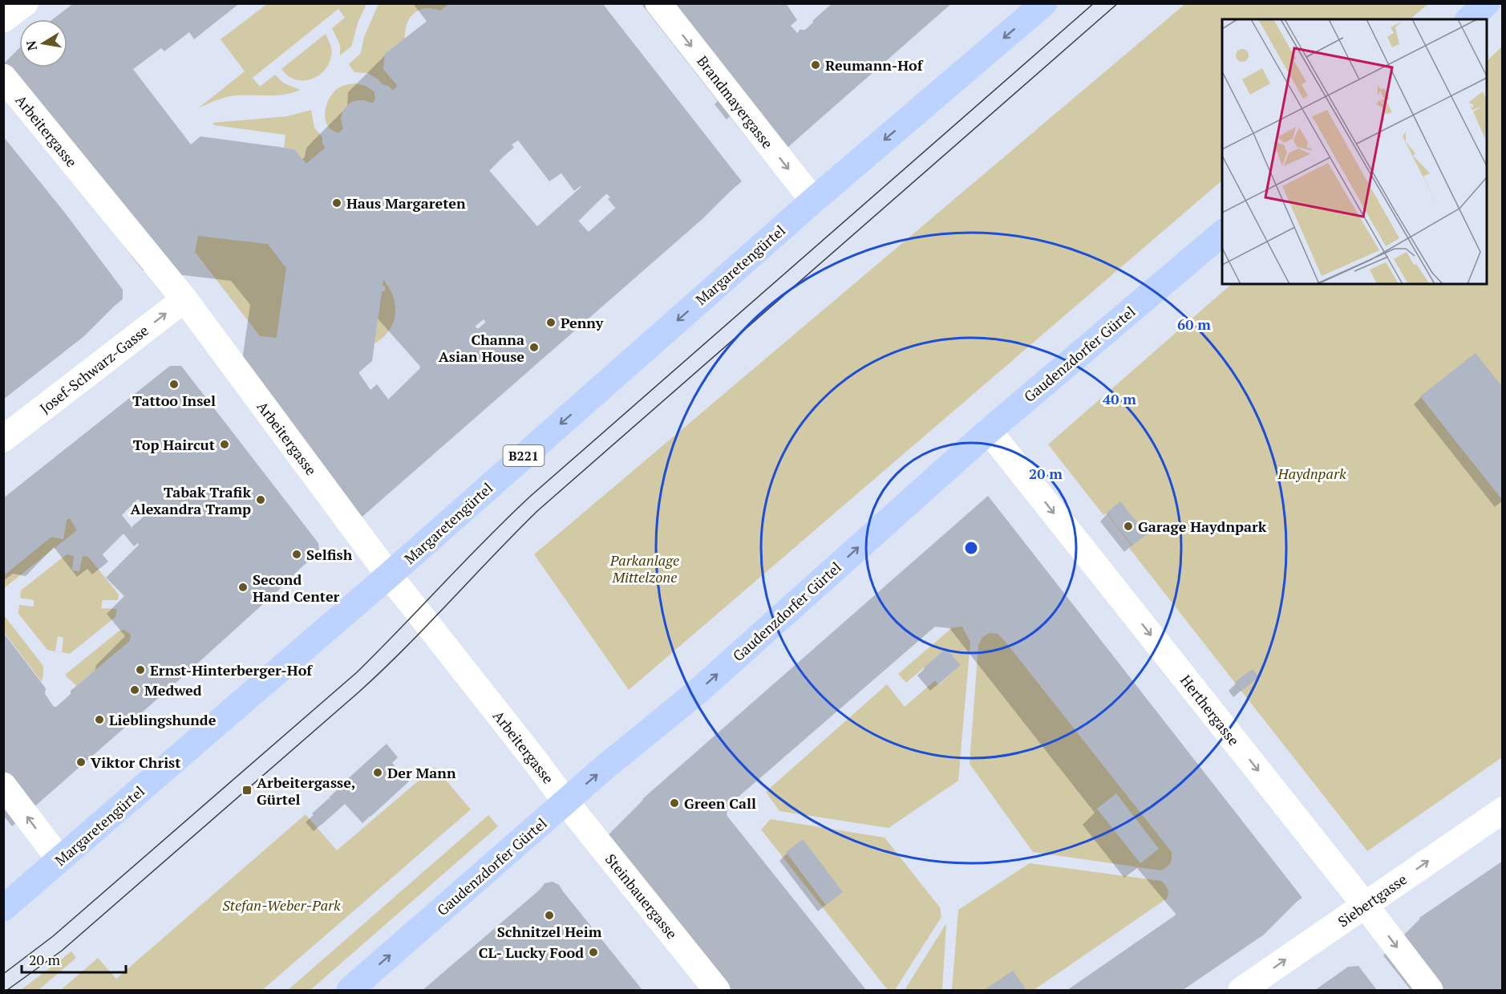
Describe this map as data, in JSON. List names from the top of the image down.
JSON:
{
  "streets": {
    "main road": ["Margaretengürtel", "Gaudenzdorfer Gürtel", "B221"],
    "street": [
      "Brandmayergasse",
      "Arbeitergasse",
      "Josef-Schwarz-Gasse",
      "Herthergasse",
      "Steinbauergasse",
      "Siebertgasse"
    ]
  },
  "crossings": [
    ["Brandmayergasse", "Margaretengürtel"],
    ["Arbeitergasse", "Margaretengürtel"],
    ["Arbeitergasse", "Gaudenzdorfer Gürtel"],
    ["Arbeitergasse", "Josef-Schwarz-Gasse"],
    ["Arbeitergasse", "Steinbauergasse"],
    ["Gaudenzdorfer Gürtel", "Herthergasse"],
    ["Gaudenzdorfer Gürtel", "Steinbauergasse"],
    ["Herthergasse", "Siebertgasse"]
  ],
  "one_way": [
    "Brandmayergasse",
    "Margaretengürtel",
    "Gaudenzdorfer Gürtel",
    "Josef-Schwarz-Gasse",
    "Herthergasse",
    "Siebertgasse"
  ],
  "parks": ["Haydnpark", "Parkanlage Mittelzone", "Stefan-Weber-Park"],
  "places": {
    "other": [
      "Reumann-Hof",
      "Haus Margareten",
      "Penny",
      "Channa Asian House",
      "Tattoo Insel",
      "Top Haircut",
      "Tabak Trafik Alexandra Tramp",
      "Garage Haydnpark",
      "Selfish",
      "Second Hand Center",
      "Ernst-Hinterberger-Hof",
      "Medwed",
      "Lieblingshunde",
      "Viktor Christ",
      "Der Mann",
      "Green Call",
      "Schnitzel Heim",
      "CL- Lucky Food"
    ],
    "transit": ["Arbeitergasse, Gürtel"]
  },
  "scale_bar": "20 m",
  "north": "left",
  "rings": ["60 m", "40 m", "20 m"]
}
